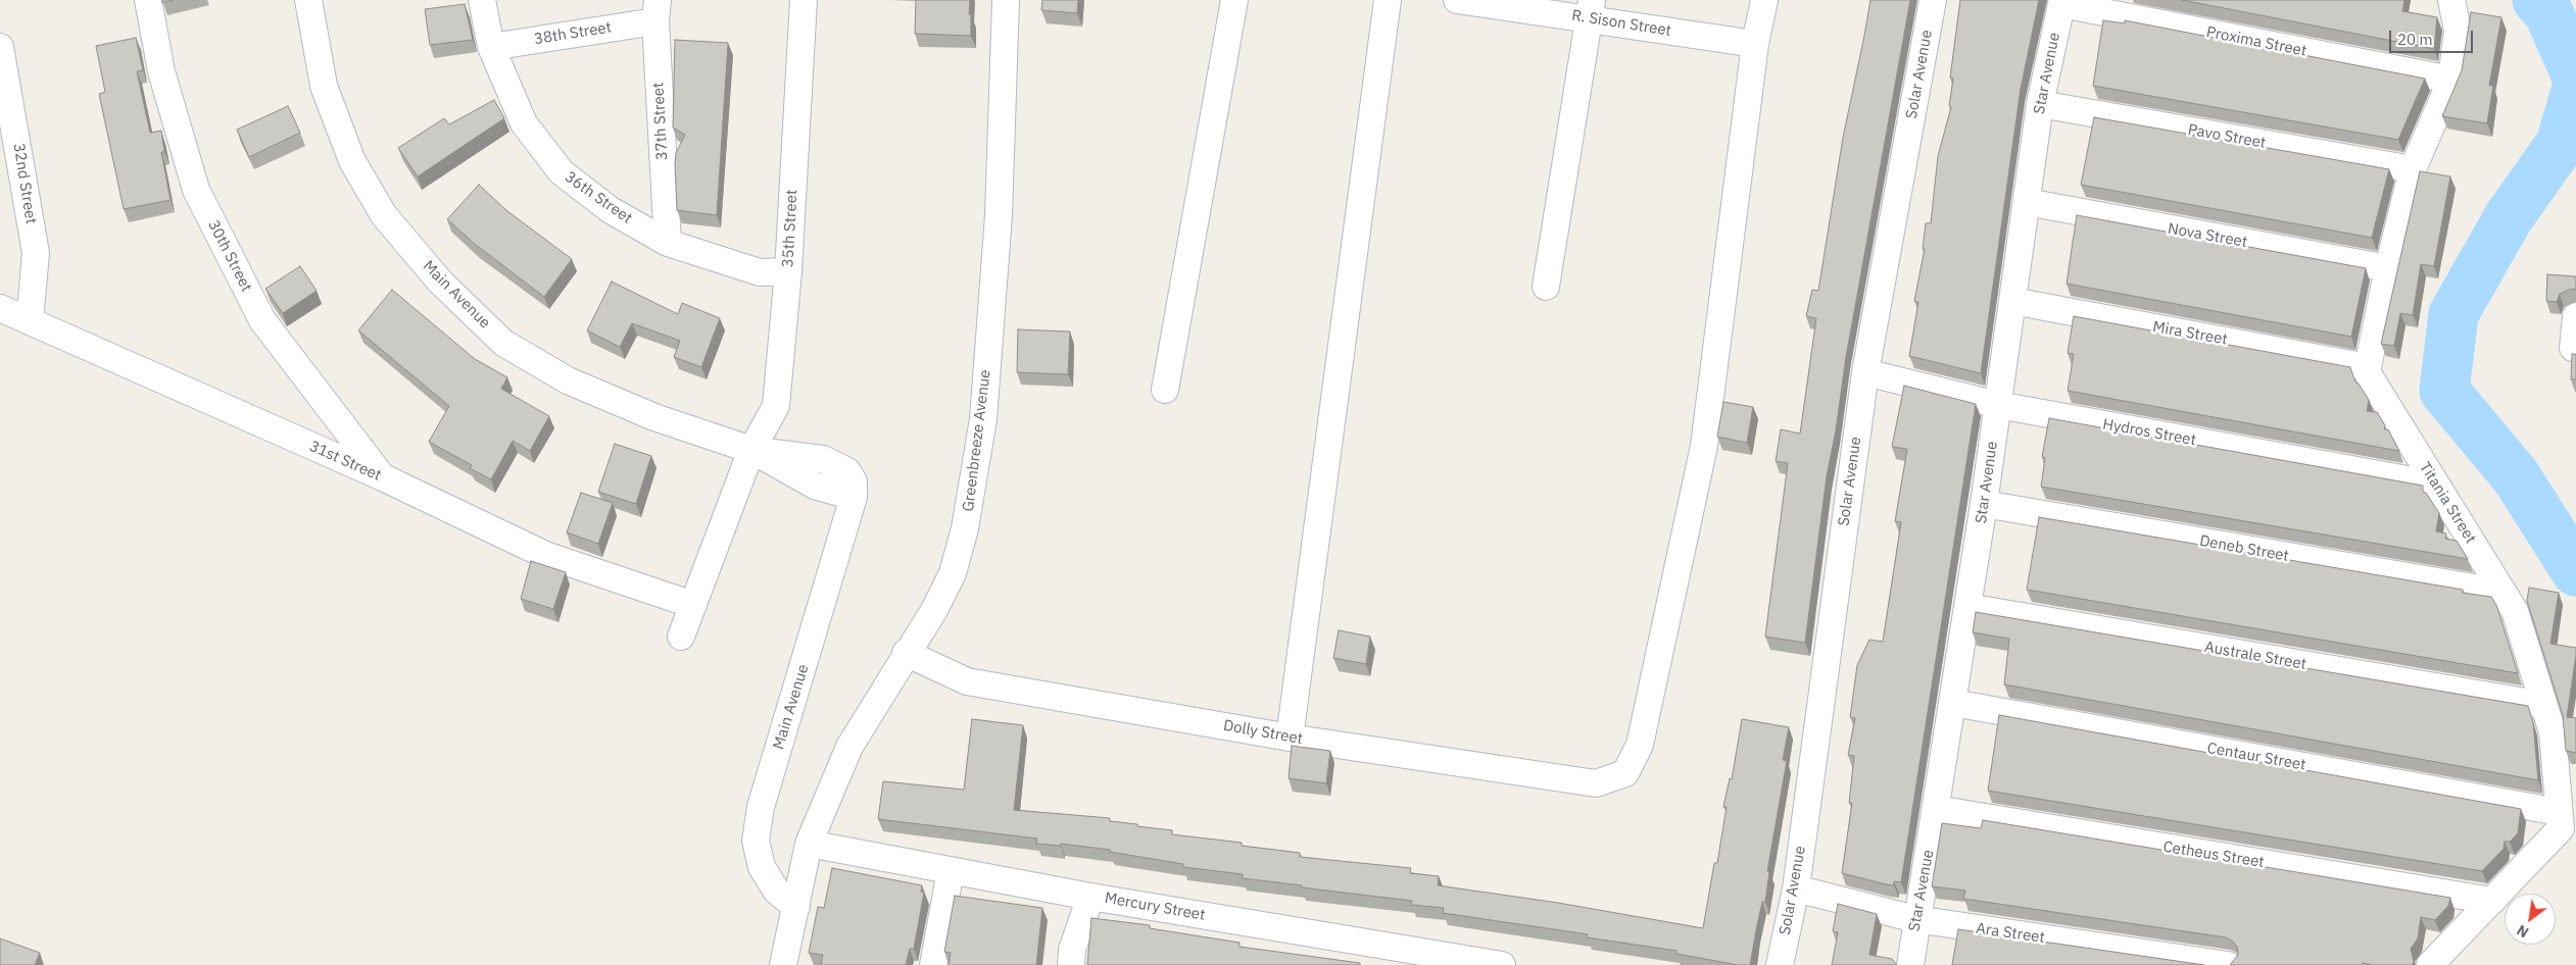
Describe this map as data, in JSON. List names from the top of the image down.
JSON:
{
  "streets": {
    "street": [
      "R. Sison Street",
      "38th Street",
      "Proxima Street",
      "Star Avenue",
      "Solar Avenue",
      "37th Street",
      "Pavo Street",
      "32nd Street",
      "36th Street",
      "35th Street",
      "Nova Street",
      "30th Street",
      "Main Avenue",
      "Mira Street",
      "Hydros Street",
      "Greenbreeze Avenue",
      "31st Street",
      "Titania Street",
      "Deneb Street",
      "Australe Street",
      "Dolly Street",
      "Centaur Street",
      "Cetheus Street",
      "Mercury Street",
      "Ara Street"
    ]
  },
  "crossings": [
    ["R. Sison Street", "Dolly Street"],
    ["38th Street", "37th Street"],
    ["38th Street", "36th Street"],
    ["Proxima Street", "Star Avenue"],
    ["Star Avenue", "Pavo Street"],
    ["Star Avenue", "Nova Street"],
    ["Star Avenue", "Mira Street"],
    ["Star Avenue", "Hydros Street"],
    ["Star Avenue", "Deneb Street"],
    ["Star Avenue", "Australe Street"],
    ["Star Avenue", "Centaur Street"],
    ["Star Avenue", "Cetheus Street"],
    ["Star Avenue", "Ara Street"],
    ["Solar Avenue", "Hydros Street"],
    ["Solar Avenue", "Ara Street"],
    ["37th Street", "36th Street"],
    ["32nd Street", "31st Street"],
    ["36th Street", "35th Street"],
    ["35th Street", "Main Avenue"],
    ["30th Street", "31st Street"],
    ["Main Avenue", "Greenbreeze Avenue"],
    ["Mira Street", "Titania Street"],
    ["Hydros Street", "Titania Street"],
    ["Greenbreeze Avenue", "Dolly Street"],
    ["Greenbreeze Avenue", "Mercury Street"],
    ["Titania Street", "Deneb Street"],
    ["Titania Street", "Australe Street"],
    ["Titania Street", "Centaur Street"],
    ["Titania Street", "Cetheus Street"]
  ],
  "scale_bar": "20 m",
  "north": "bottom left"
}
